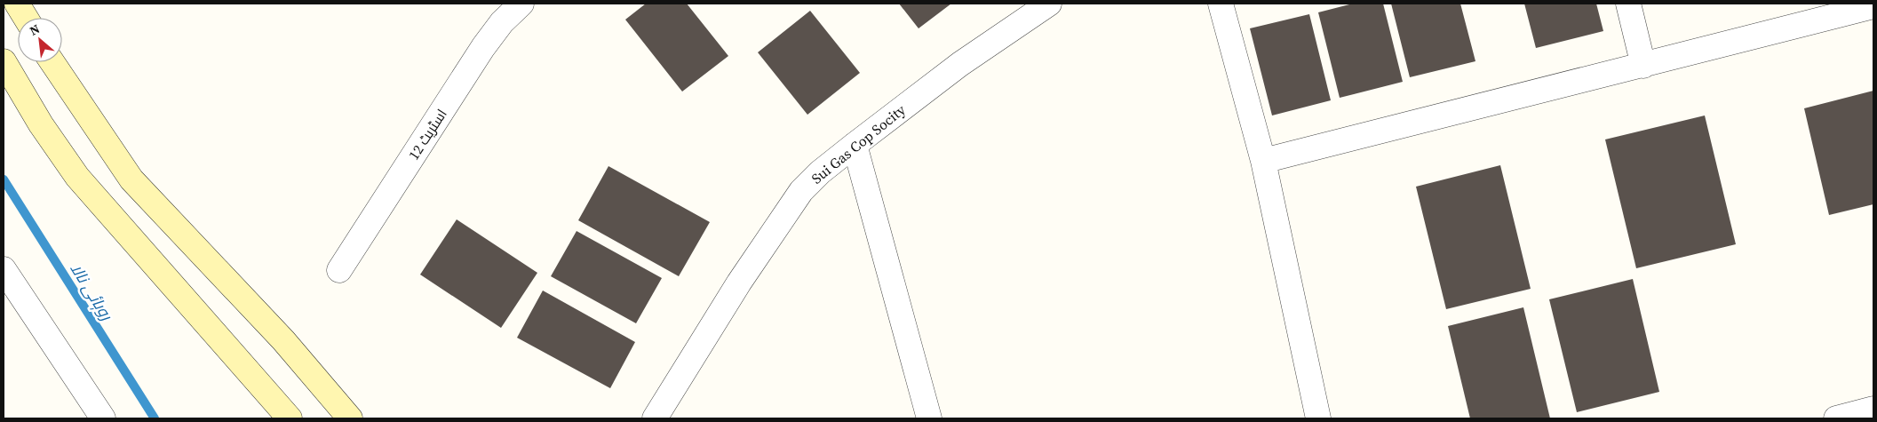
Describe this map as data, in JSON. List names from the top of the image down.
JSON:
{
  "streets": {
    "street": ["اسٹریٹ 12", "Sui Gas Cop Socity"]
  },
  "water": ["روہائی نالا"],
  "north": "top left"
}
